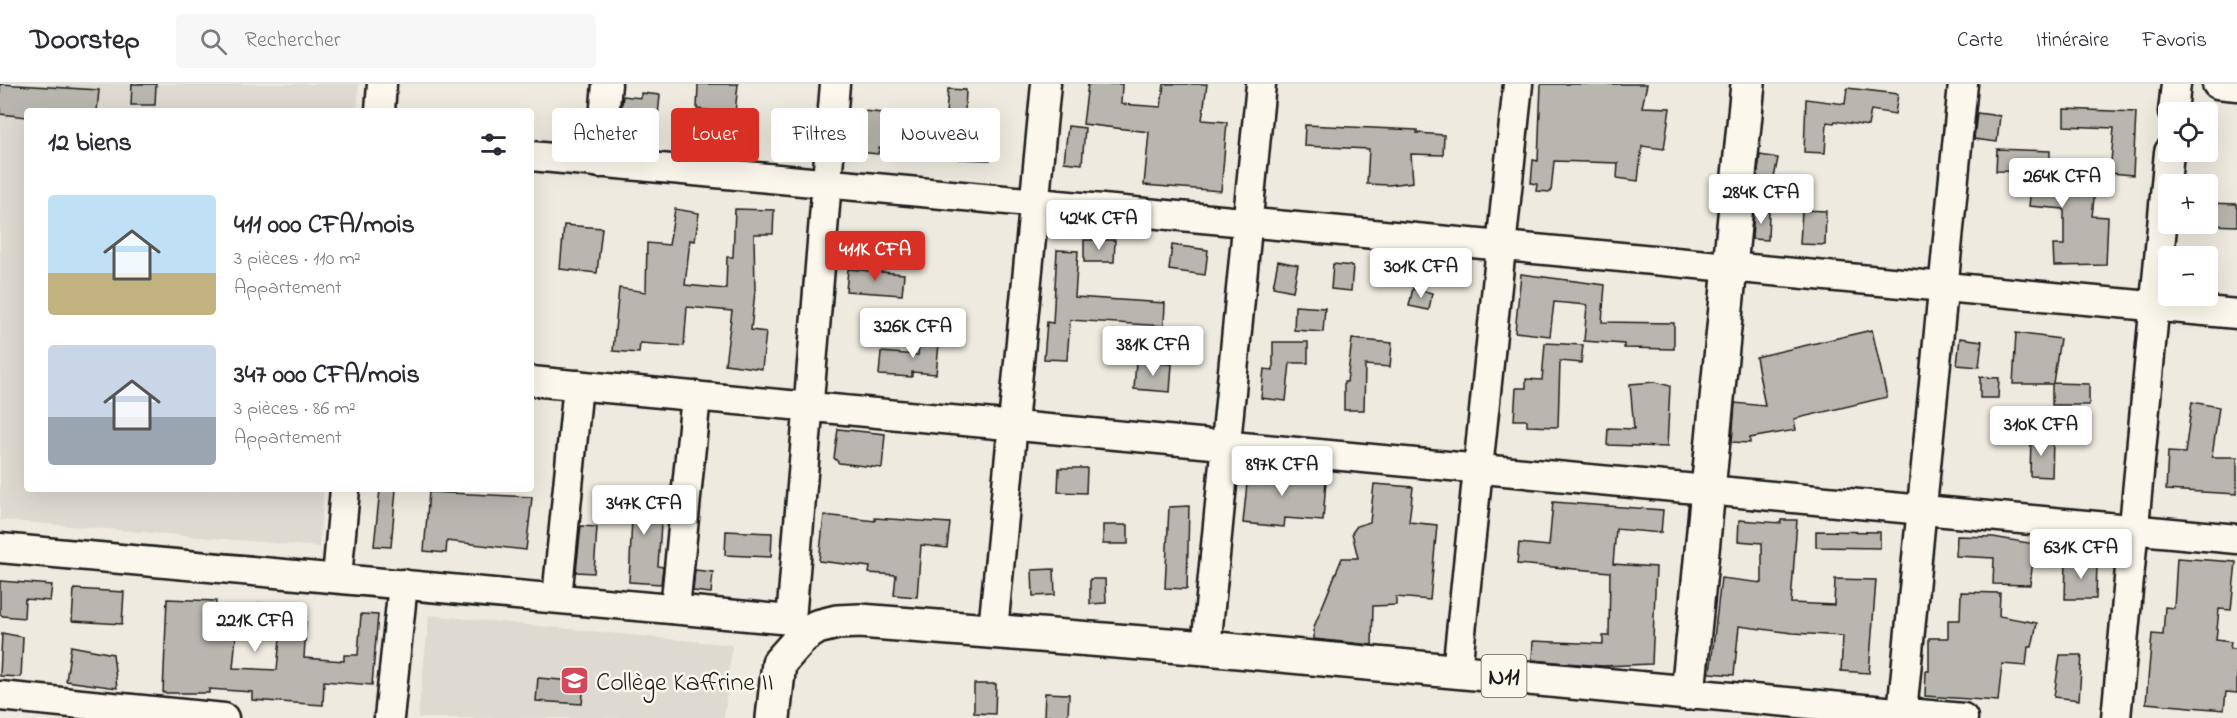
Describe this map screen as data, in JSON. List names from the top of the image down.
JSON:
{
  "streets": {
    "main road": ["N11"]
  },
  "places": {
    "school or university": ["Collège Kaffrine II"]
  },
  "page": {
    "header": "Doorstep",
    "search": "Rechercher",
    "nav": ["Carte", "Itinéraire", "Favoris"],
    "map_buttons": ["+", "−"],
    "chip": [
      "Acheter",
      "Louer",
      "Filtres",
      "Nouveau"
    ],
    "heading": "12 biens",
    "price": [
      "264K CFA",
      "284K CFA",
      "424K CFA",
      "411K CFA",
      "301K CFA",
      "326K CFA",
      "381K CFA",
      "310K CFA",
      "897K CFA",
      "347K CFA",
      "631K CFA",
      "221K CFA"
    ],
    "list": [
      {
        "name": "411 000 CFA/mois",
        "note": "3 pièces · 110 m² · Appartement"
      },
      {
        "name": "347 000 CFA/mois",
        "note": "3 pièces · 86 m² · Appartement"
      }
    ]
  }
}
